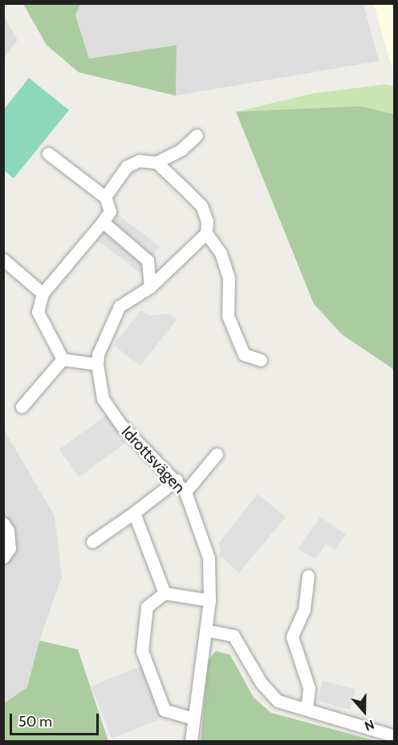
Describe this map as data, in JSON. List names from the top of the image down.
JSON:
{
  "streets": {
    "street": ["Idrottsvägen"]
  },
  "scale_bar": "50 m",
  "north": "bottom"
}
